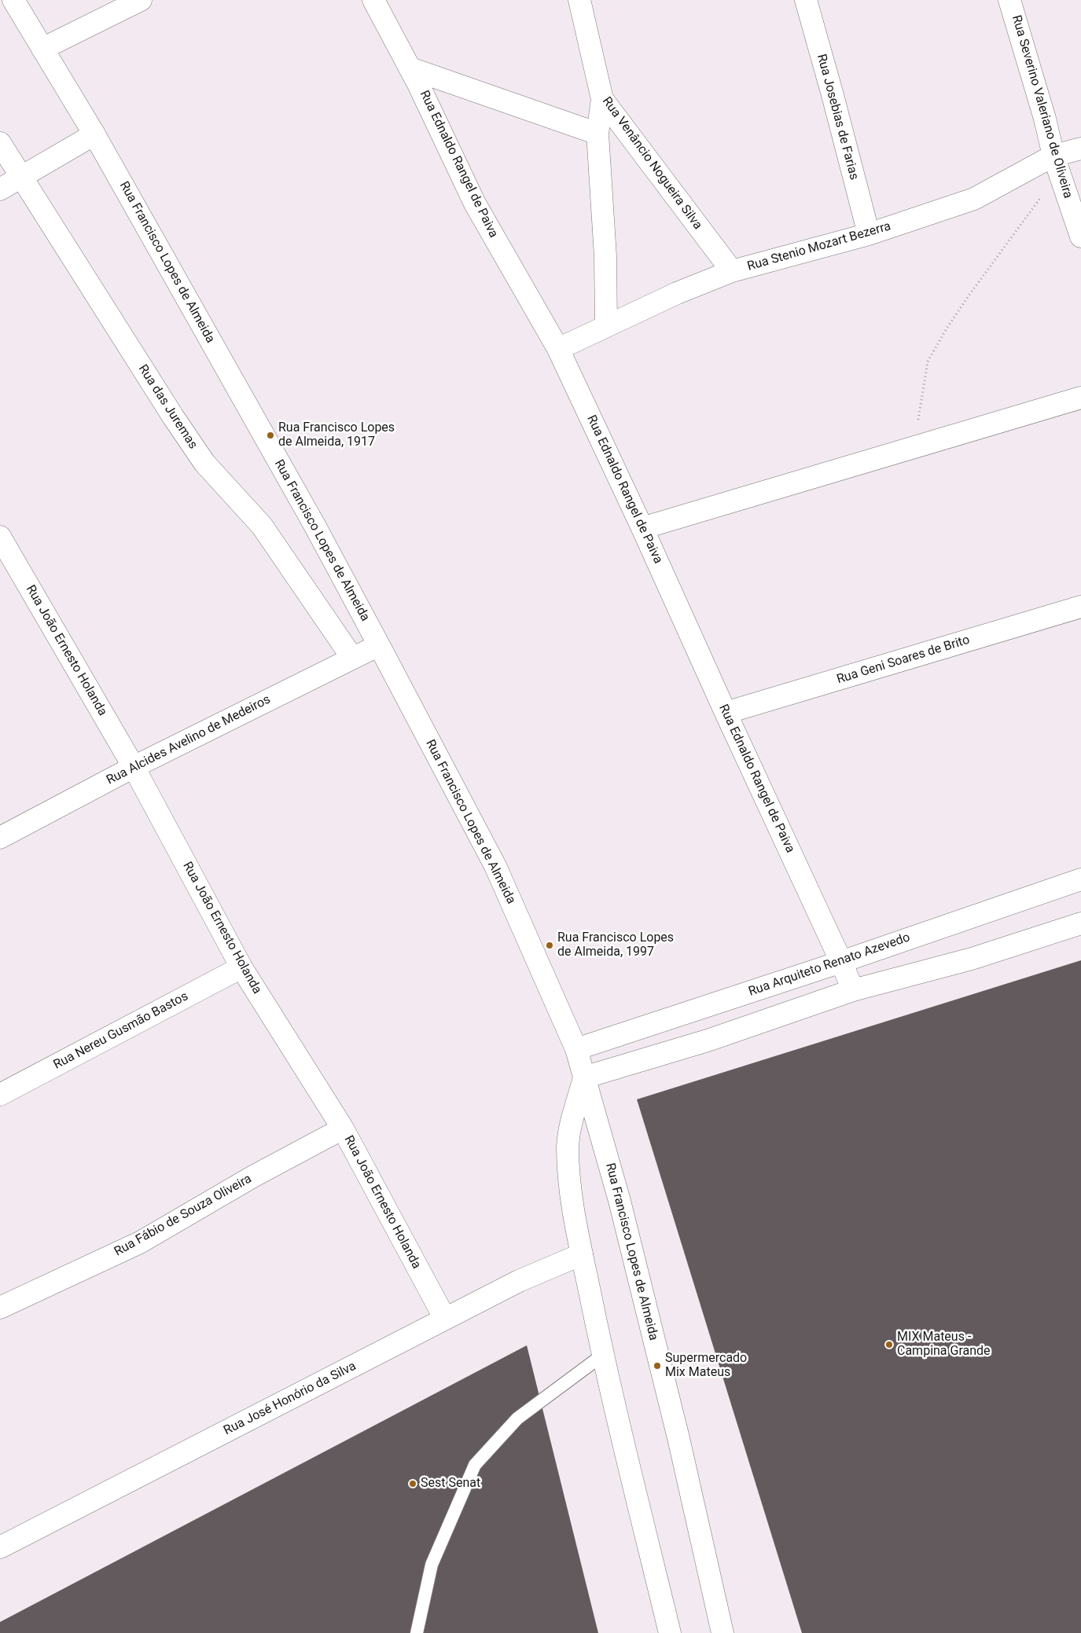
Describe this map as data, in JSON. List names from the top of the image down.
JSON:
{
  "streets": {
    "street": [
      "Rua Severino Valeriano de Oliveira",
      "Rua Josebias de Farias",
      "Rua Venâncio Nogueira Silva",
      "Rua Ednaldo Rangel de Paiva",
      "Rua Stenio Mozart Bezerra",
      "Rua Francisco Lopes de Almeida",
      "Rua das Juremas",
      "Rua João Ernesto Holanda",
      "Rua Geni Soares de Brito",
      "Rua Alcides Avelino de Medeiros",
      "Rua Arquiteto Renato Azevedo",
      "Rua Nereu Gusmão Bastos",
      "Rua Fábio de Souza Oliveira",
      "Rua José Honório da Silva"
    ]
  },
  "crossings": [
    ["Rua Severino Valeriano de Oliveira", "Rua Stenio Mozart Bezerra"],
    ["Rua Josebias de Farias", "Rua Stenio Mozart Bezerra"],
    ["Rua Venâncio Nogueira Silva", "Rua Stenio Mozart Bezerra"],
    ["Rua Ednaldo Rangel de Paiva", "Rua Stenio Mozart Bezerra"],
    ["Rua Ednaldo Rangel de Paiva", "Rua Geni Soares de Brito"],
    ["Rua Ednaldo Rangel de Paiva", "Rua Arquiteto Renato Azevedo"],
    ["Rua Francisco Lopes de Almeida", "Rua Alcides Avelino de Medeiros"],
    ["Rua Francisco Lopes de Almeida", "Rua Arquiteto Renato Azevedo"],
    ["Rua das Juremas", "Rua Alcides Avelino de Medeiros"],
    ["Rua João Ernesto Holanda", "Rua Alcides Avelino de Medeiros"],
    ["Rua João Ernesto Holanda", "Rua Nereu Gusmão Bastos"],
    ["Rua João Ernesto Holanda", "Rua Fábio de Souza Oliveira"],
    ["Rua João Ernesto Holanda", "Rua José Honório da Silva"]
  ],
  "places": [
    "Rua Francisco Lopes de Almeida, 1917",
    "Rua Francisco Lopes de Almeida, 1997",
    "MIX Mateus - Campina Grande",
    "Supermercado Mix Mateus",
    "Sest Senat"
  ]
}
